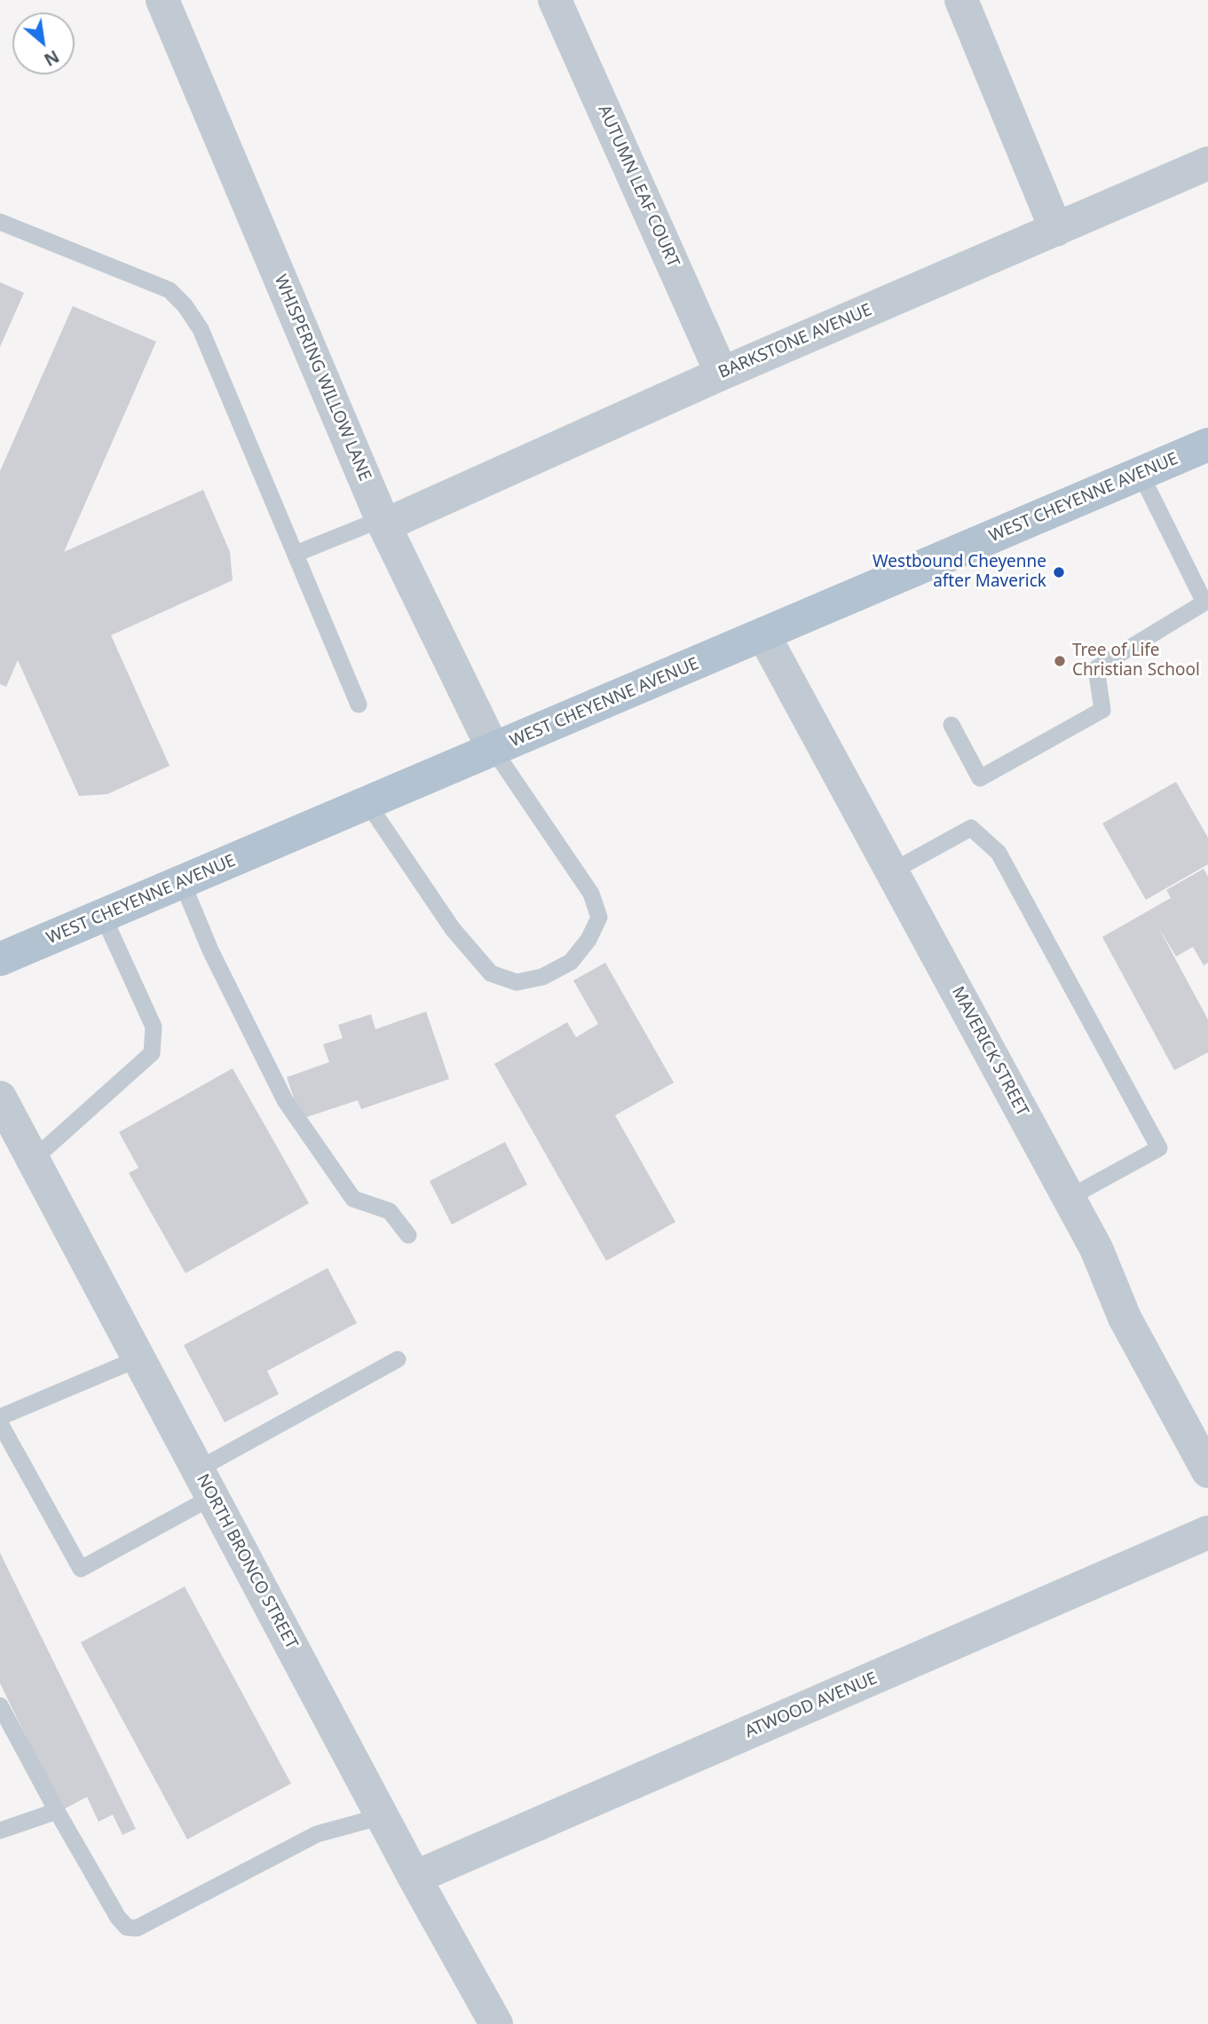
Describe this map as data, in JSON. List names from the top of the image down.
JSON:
{
  "streets": {
    "main road": ["WEST CHEYENNE AVENUE"],
    "street": [
      "AUTUMN LEAF COURT",
      "BARKSTONE AVENUE",
      "WHISPERING WILLOW LANE",
      "MAVERICK STREET",
      "NORTH BRONCO STREET",
      "ATWOOD AVENUE"
    ]
  },
  "crossings": [
    ["AUTUMN LEAF COURT", "BARKSTONE AVENUE"],
    ["BARKSTONE AVENUE", "WHISPERING WILLOW LANE"],
    ["WHISPERING WILLOW LANE", "WEST CHEYENNE AVENUE"],
    ["WEST CHEYENNE AVENUE", "MAVERICK STREET"],
    ["NORTH BRONCO STREET", "ATWOOD AVENUE"]
  ],
  "places": ["Westbound Cheyenne after Maverick", "Tree of Life Christian School"],
  "north": "bottom right"
}
